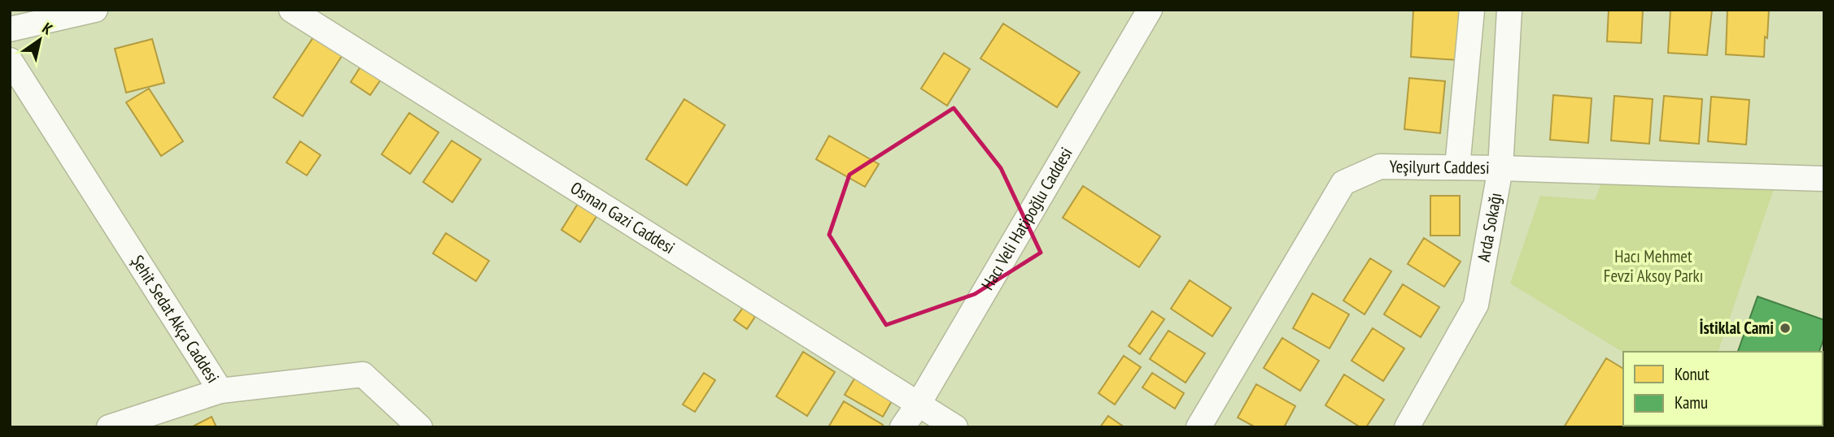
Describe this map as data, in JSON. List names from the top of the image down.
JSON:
{
  "streets": {
    "street": [
      "Yeşilyurt Caddesi",
      "Osman Gazi Caddesi",
      "Hacı Veli Hatipoğlu Caddesi",
      "Arda Sokağı",
      "Şehit Sedat Akça Caddesi"
    ]
  },
  "crossings": [
    ["Yeşilyurt Caddesi", "Arda Sokağı"],
    ["Osman Gazi Caddesi", "Hacı Veli Hatipoğlu Caddesi"]
  ],
  "parks": ["Hacı Mehmet Fevzi Aksoy Parkı"],
  "places": ["İstiklal Cami"],
  "legend": ["Konut", "Kamu"],
  "north": "top right"
}
